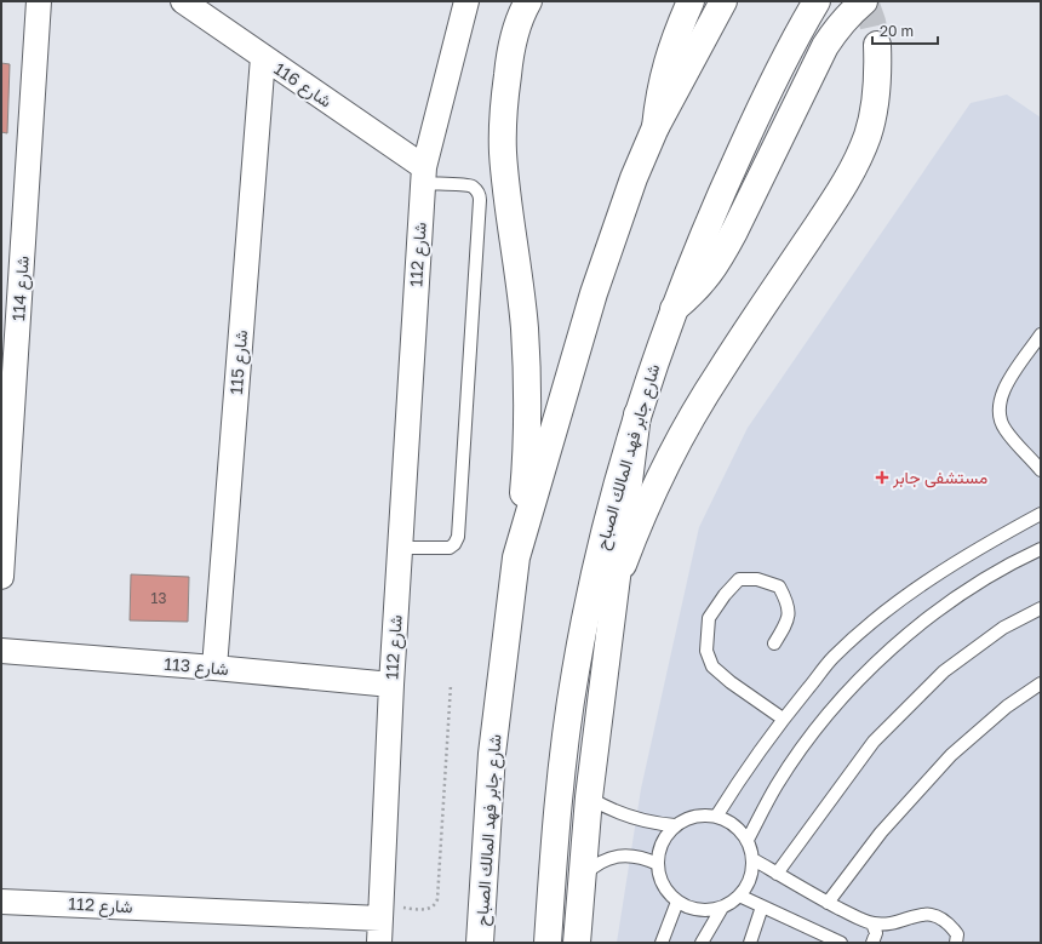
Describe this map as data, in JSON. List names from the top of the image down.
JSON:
{
  "streets": {
    "main road": ["شارع جابر فهد المالك الصباح"],
    "street": [
      "شارع 116",
      "شارع 112",
      "شارع 114",
      "شارع 115",
      "شارع 113"
    ]
  },
  "crossings": [
    ["شارع 116", "شارع 112"],
    ["شارع 116", "شارع 115"],
    ["شارع 112", "شارع 113"],
    ["شارع 115", "شارع 113"]
  ],
  "places": {
    "health": ["مستشفى جابر"]
  },
  "house_numbers": ["13"],
  "scale_bar": "20 m"
}
